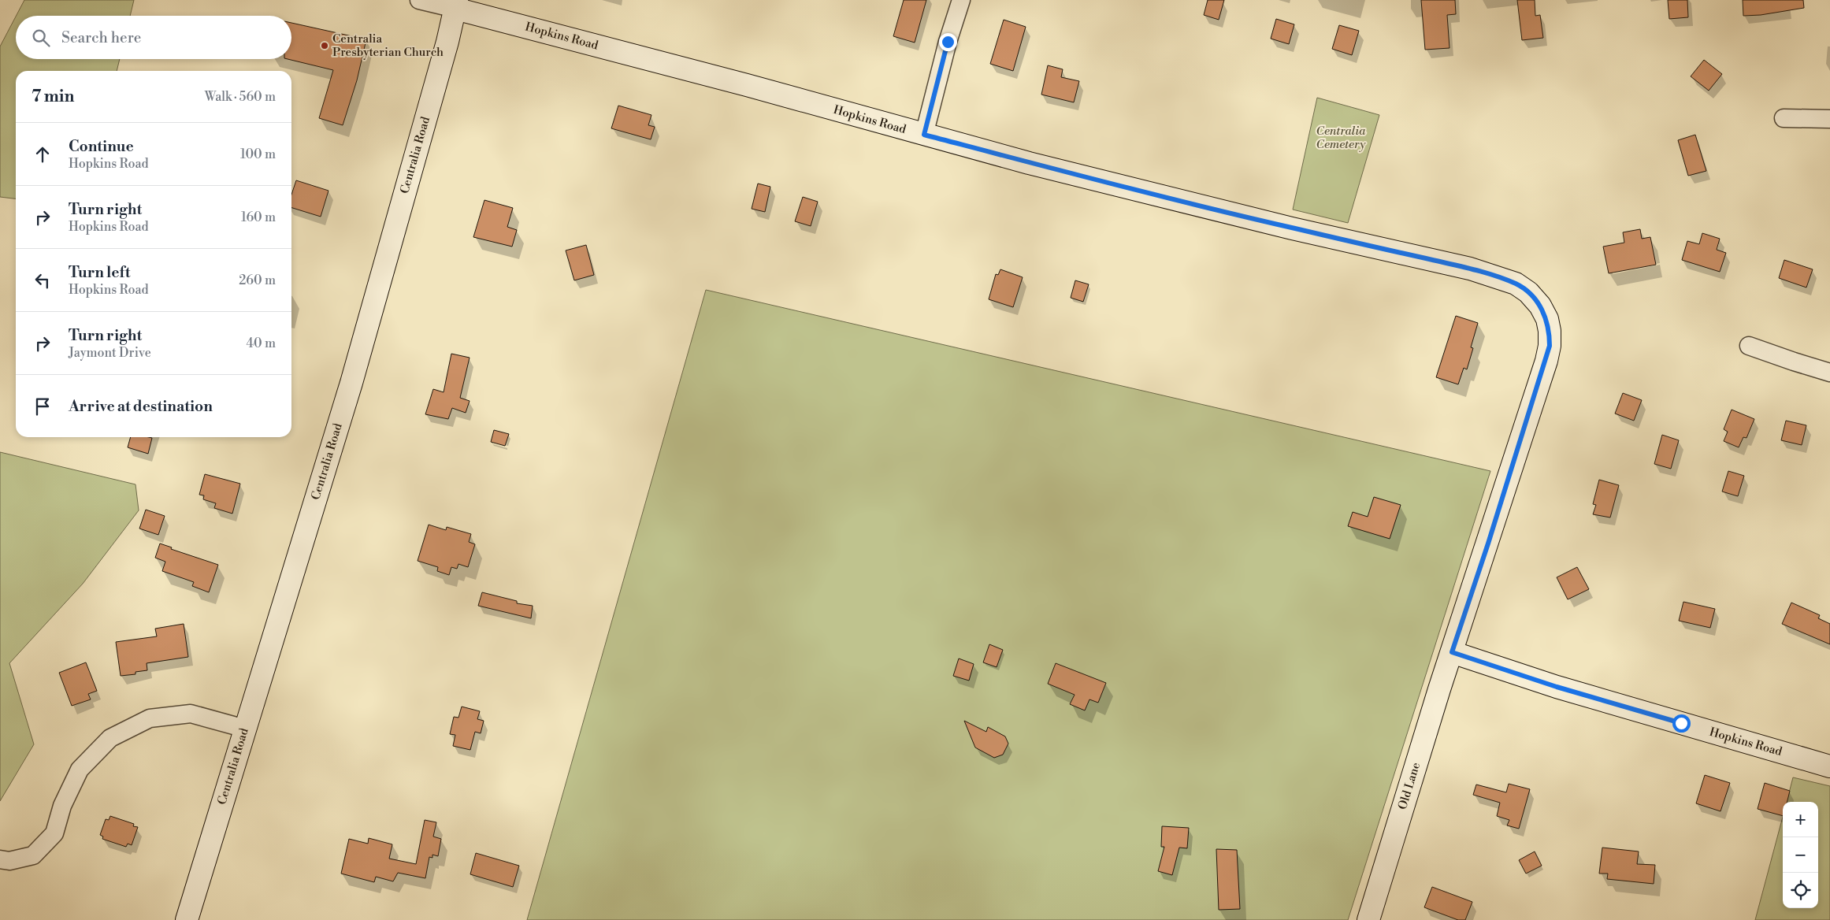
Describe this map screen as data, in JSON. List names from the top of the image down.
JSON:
{
  "streets": {
    "main road": ["Hopkins Road", "Centralia Road", "Old Lane"]
  },
  "crossings": [
    ["Hopkins Road", "Centralia Road"],
    ["Hopkins Road", "Old Lane"]
  ],
  "parks": ["Centralia Cemetery"],
  "places": ["Centralia Presbyterian Church"],
  "page": {
    "search": "Search here",
    "heading": ["7 min", "Walk · 560 m"],
    "list": [
      ["Continue", "Hopkins Road", "100 m"],
      ["Turn right", "Hopkins Road", "160 m"],
      ["Turn left", "Hopkins Road", "260 m"],
      ["Turn right", "Jaymont Drive", "40 m"],
      "Arrive at destination"
    ],
    "map_buttons": ["+", "−"]
  }
}
